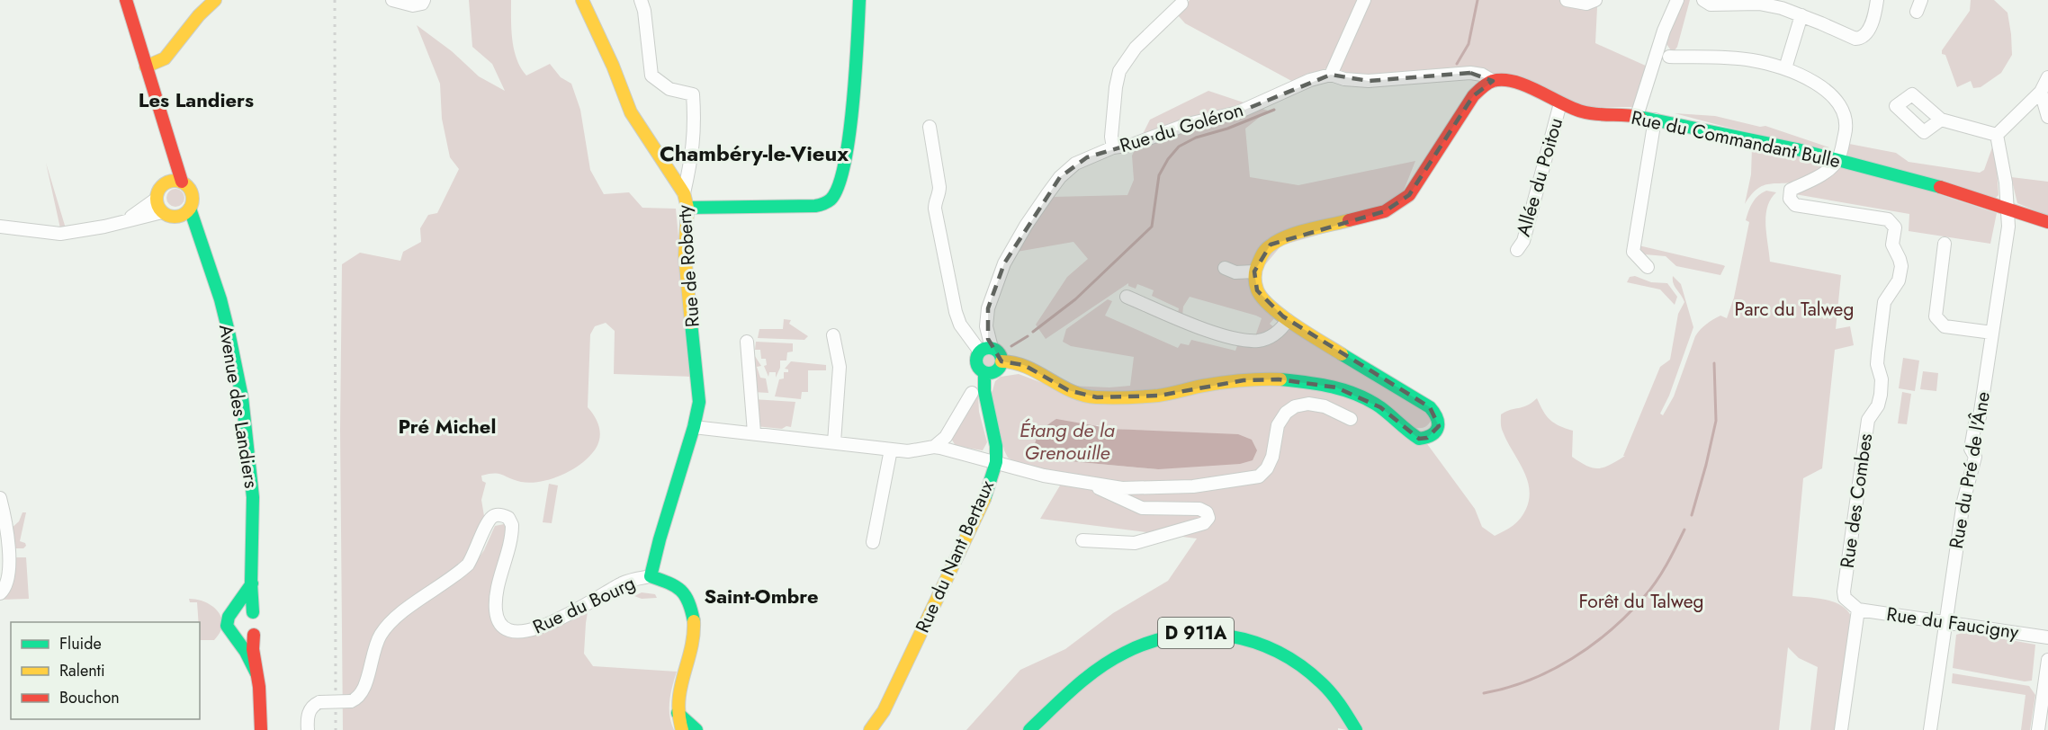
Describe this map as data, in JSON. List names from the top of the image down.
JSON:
{
  "streets": {
    "street": [
      "Rue du Goléron",
      "Rue du Commandant Bulle",
      "Allée du Poitou",
      "Rue de Roberty",
      "Avenue des Landiers",
      "Rue du Pré de l'Âne",
      "Rue des Combes",
      "Rue du Nant Bertaux",
      "Rue du Bourg",
      "Rue du Faucigny",
      "D 911A"
    ]
  },
  "crossings": [
    ["Rue du Goléron", "Rue du Commandant Bulle"],
    ["Rue du Goléron", "Rue du Nant Bertaux"],
    ["Rue du Commandant Bulle", "Allée du Poitou"],
    ["Rue du Commandant Bulle", "Rue du Pré de l'Âne"],
    ["Rue du Commandant Bulle", "Rue des Combes"],
    ["Rue du Pré de l'Âne", "Rue du Faucigny"],
    ["Rue des Combes", "Rue du Faucigny"]
  ],
  "districts": [
    "Les Landiers",
    "Chambéry-le-Vieux",
    "Pré Michel",
    "Saint-Ombre"
  ],
  "water": ["Étang de la Grenouille"],
  "parks": ["Parc du Talweg", "Forêt du Talweg"],
  "legend": ["Fluide", "Ralenti", "Bouchon"]
}
